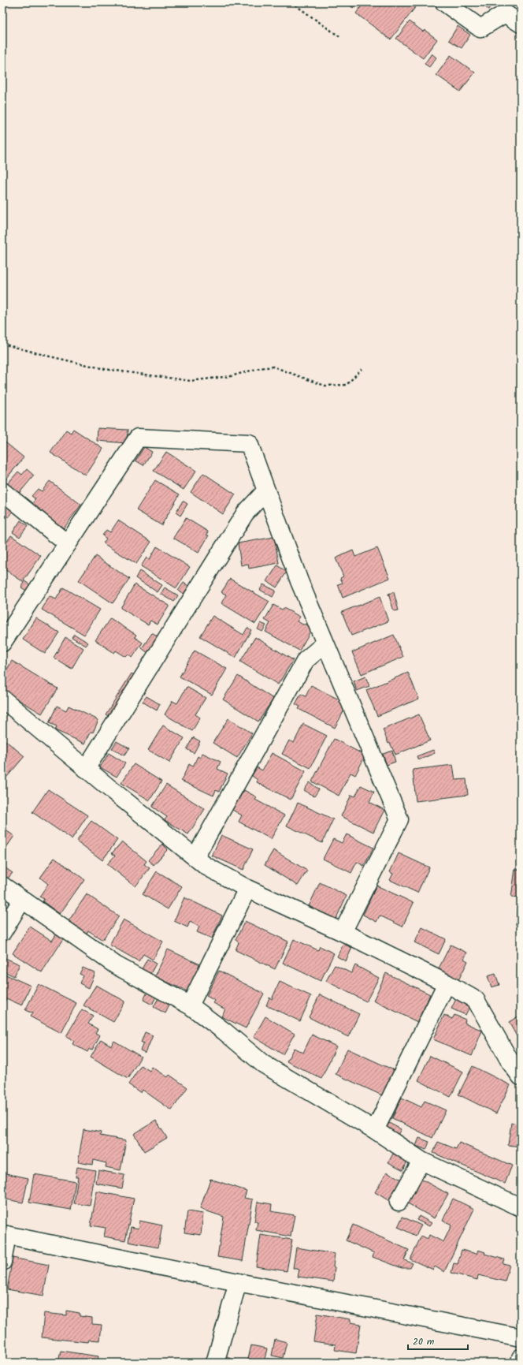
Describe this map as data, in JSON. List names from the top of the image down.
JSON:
{
  "scale_bar": "20 m"
}
